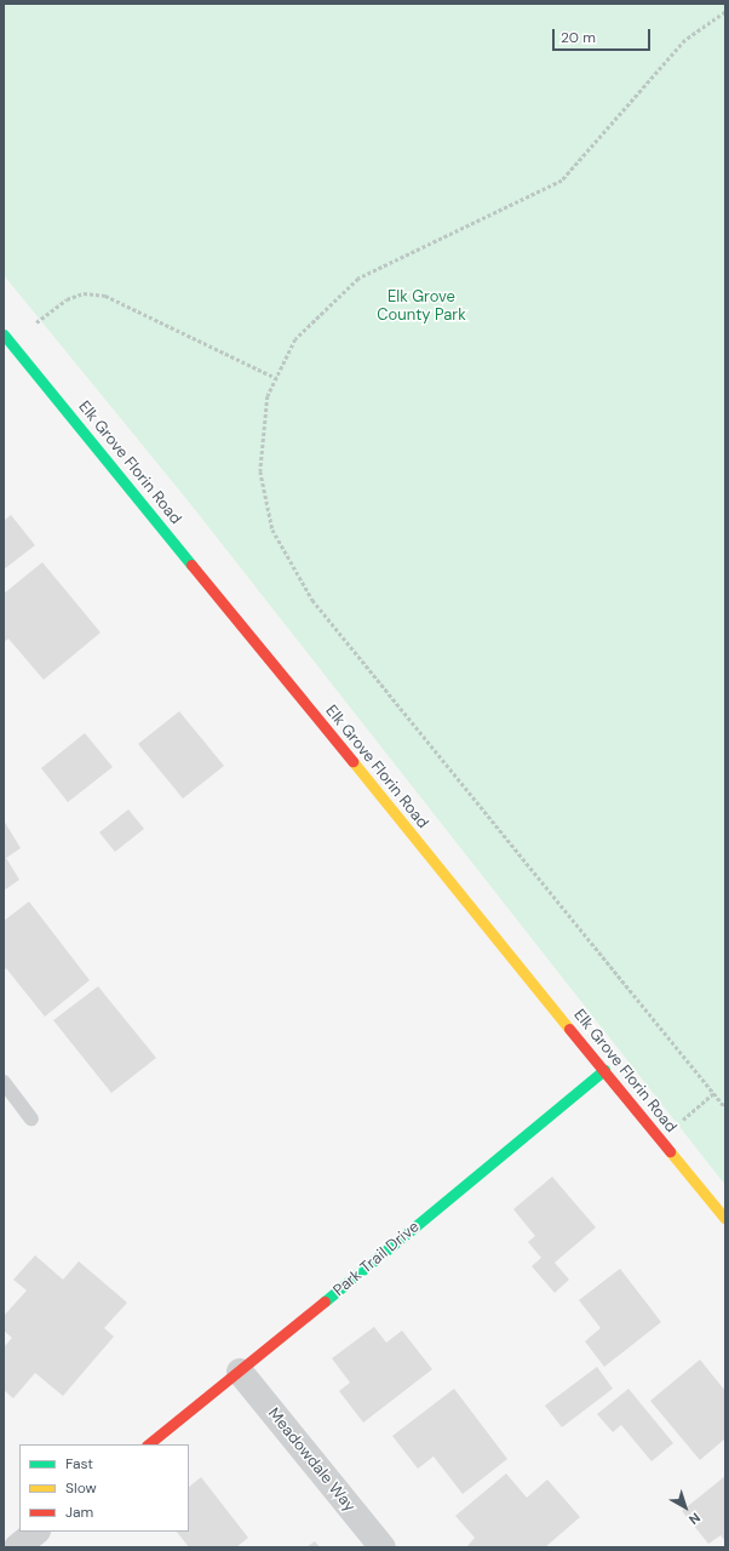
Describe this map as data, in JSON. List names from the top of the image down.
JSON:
{
  "streets": {
    "main road": ["Elk Grove Florin Road", "Park Trail Drive"],
    "street": ["Meadowdale Way"]
  },
  "crossings": [
    ["Elk Grove Florin Road", "Park Trail Drive"],
    ["Park Trail Drive", "Meadowdale Way"]
  ],
  "parks": ["Elk Grove County Park"],
  "legend": ["Fast", "Slow", "Jam"],
  "scale_bar": "20 m",
  "north": "bottom right"
}
